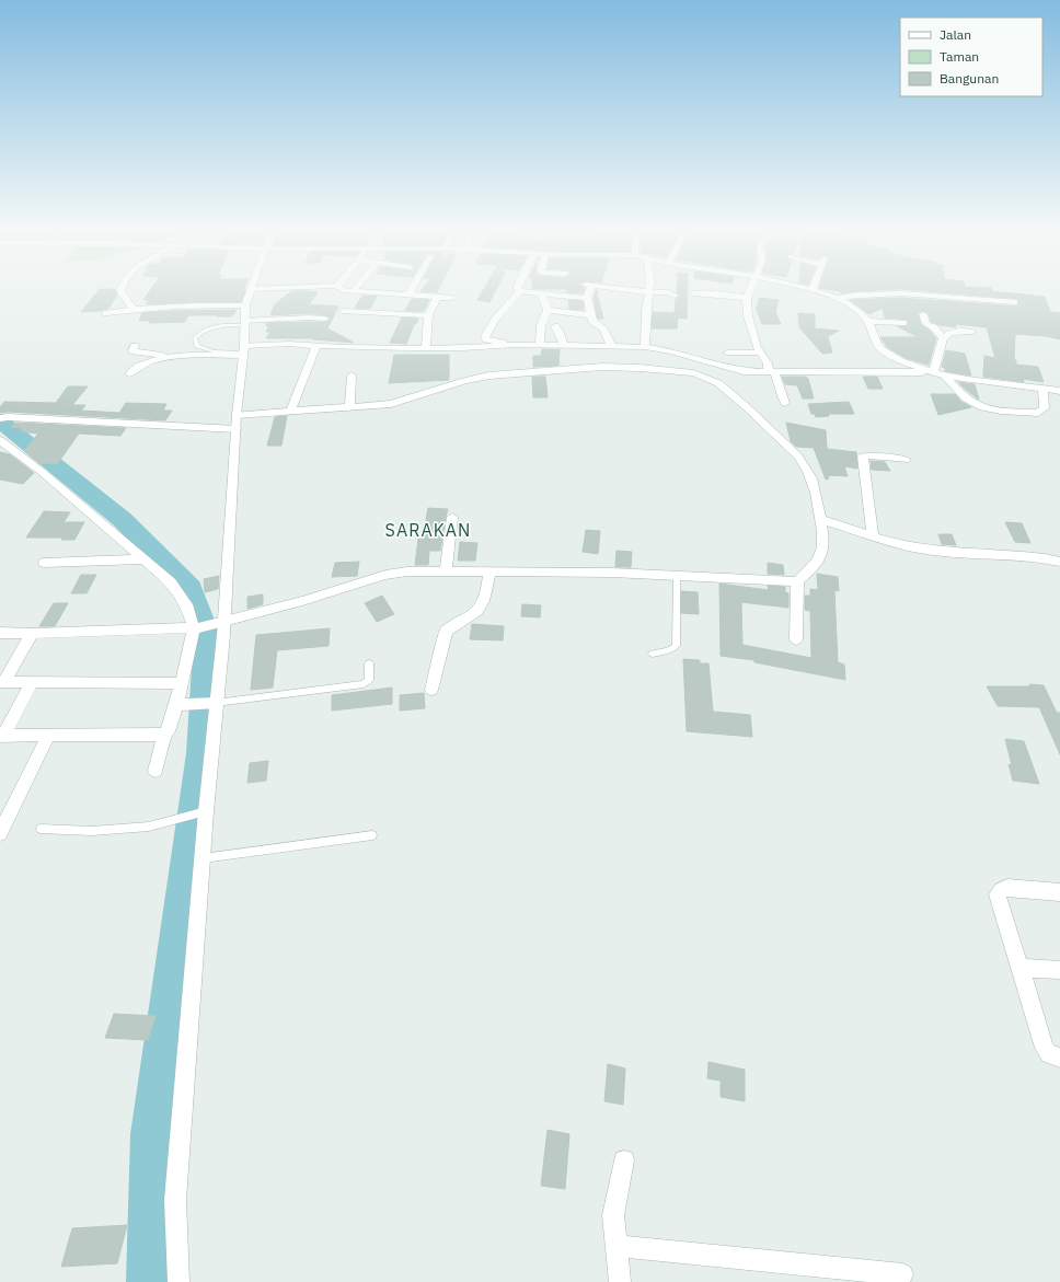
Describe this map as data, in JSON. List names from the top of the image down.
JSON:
{
  "districts": ["SARAKAN"],
  "legend": ["Jalan", "Taman", "Bangunan"]
}
